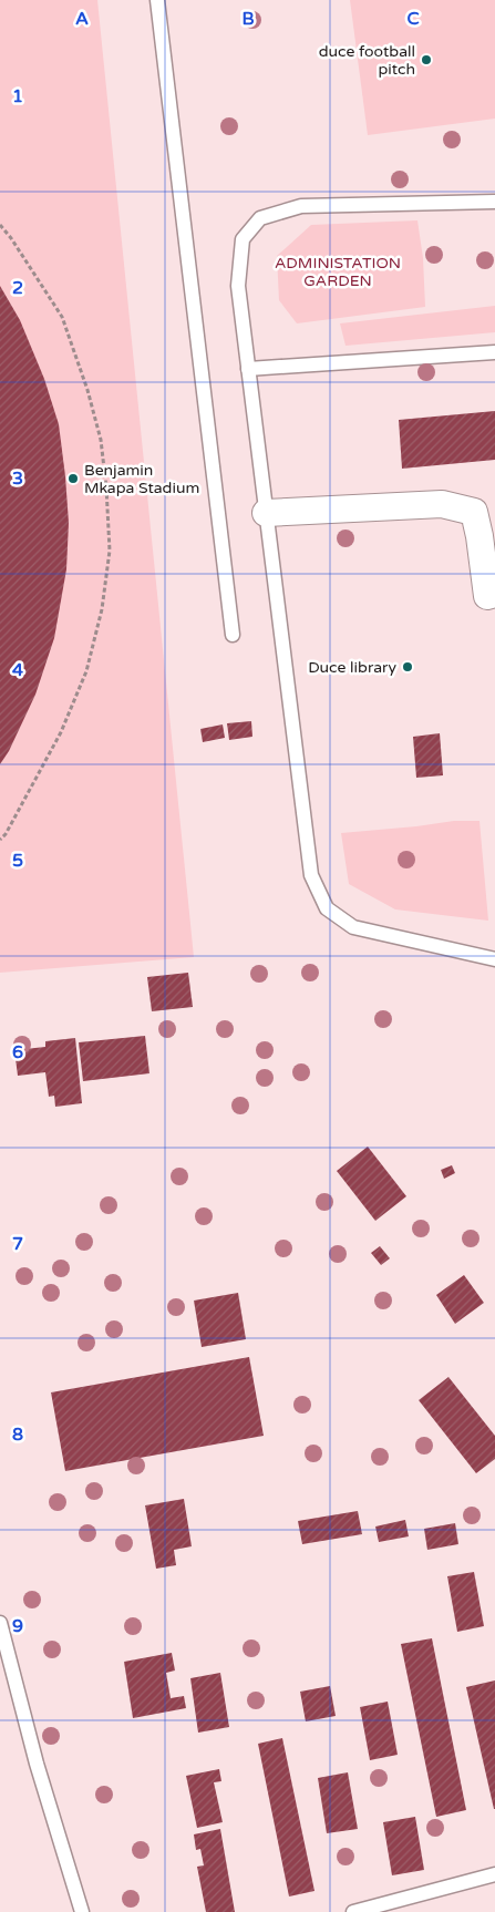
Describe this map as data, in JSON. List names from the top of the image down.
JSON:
{
  "parks": ["ADMINISTATION GARDEN"],
  "places": ["duce football pitch", "Benjamin Mkapa Stadium", "Duce library"],
  "grid": {
    "columns": ["A", "B", "C"],
    "rows": [
      "1",
      "2",
      "3",
      "4",
      "5",
      "6",
      "7",
      "8",
      "9"
    ]
  }
}
